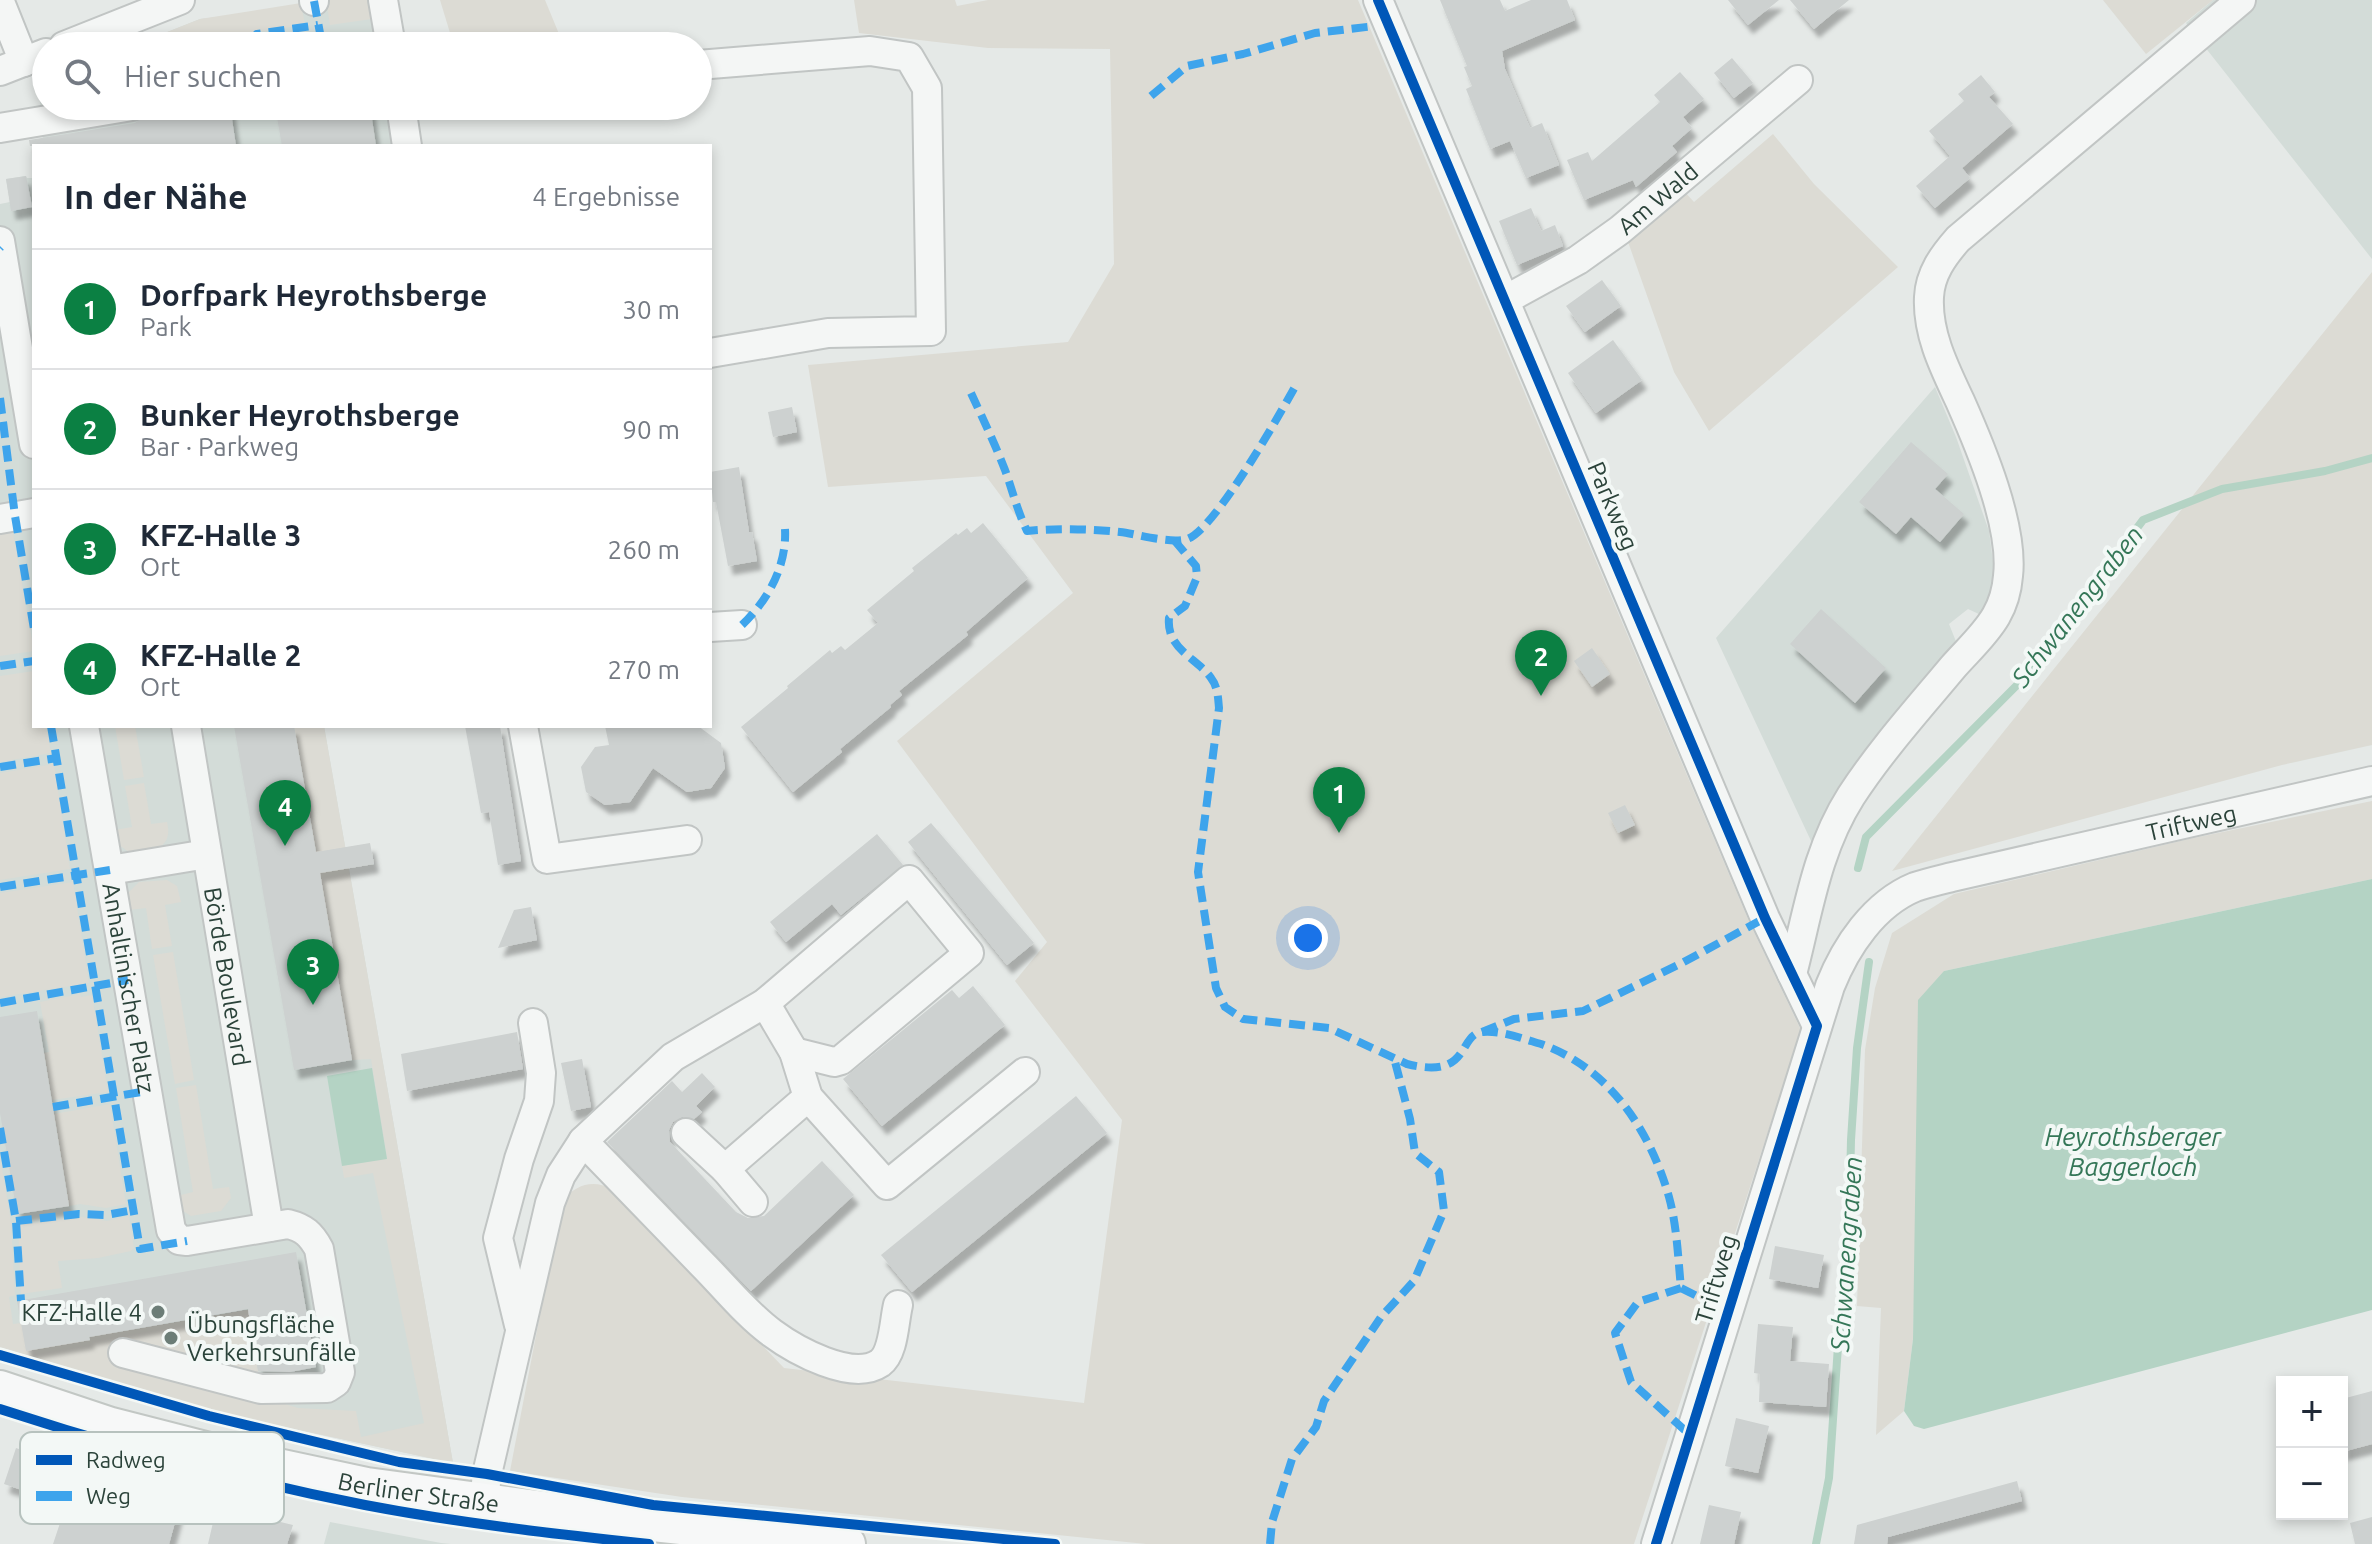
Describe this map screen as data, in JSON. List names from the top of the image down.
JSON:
{
  "streets": {
    "main road": ["Berliner Straße"],
    "street": [
      "Am Wald",
      "Parkweg",
      "Triftweg",
      "Börde Boulevard",
      "Anhaltinischer Platz"
    ]
  },
  "crossings": [
    ["Am Wald", "Parkweg"],
    ["Parkweg", "Triftweg"],
    ["Börde Boulevard", "Anhaltinischer Platz"]
  ],
  "water": ["Schwanengraben", "Heyrothsberger Baggerloch"],
  "places": ["KFZ-Halle 4", "Übungsfläche Verkehrsunfälle"],
  "legend": ["Radweg", "Weg"],
  "page": {
    "search": "Hier suchen",
    "heading": ["In der Nähe", "4 Ergebnisse"],
    "list": [
      {
        "mark": "1",
        "name": "Dorfpark Heyrothsberge",
        "note": "Park",
        "value": "30 m"
      },
      {
        "mark": "2",
        "name": "Bunker Heyrothsberge",
        "note": "Bar · Parkweg",
        "value": "90 m"
      },
      {
        "mark": "3",
        "name": "KFZ-Halle 3",
        "note": "Ort",
        "value": "260 m"
      },
      {
        "mark": "4",
        "name": "KFZ-Halle 2",
        "note": "Ort",
        "value": "270 m"
      }
    ],
    "pins": [
      "2",
      "1",
      "4",
      "3"
    ],
    "map_buttons": ["+", "−"]
  }
}
